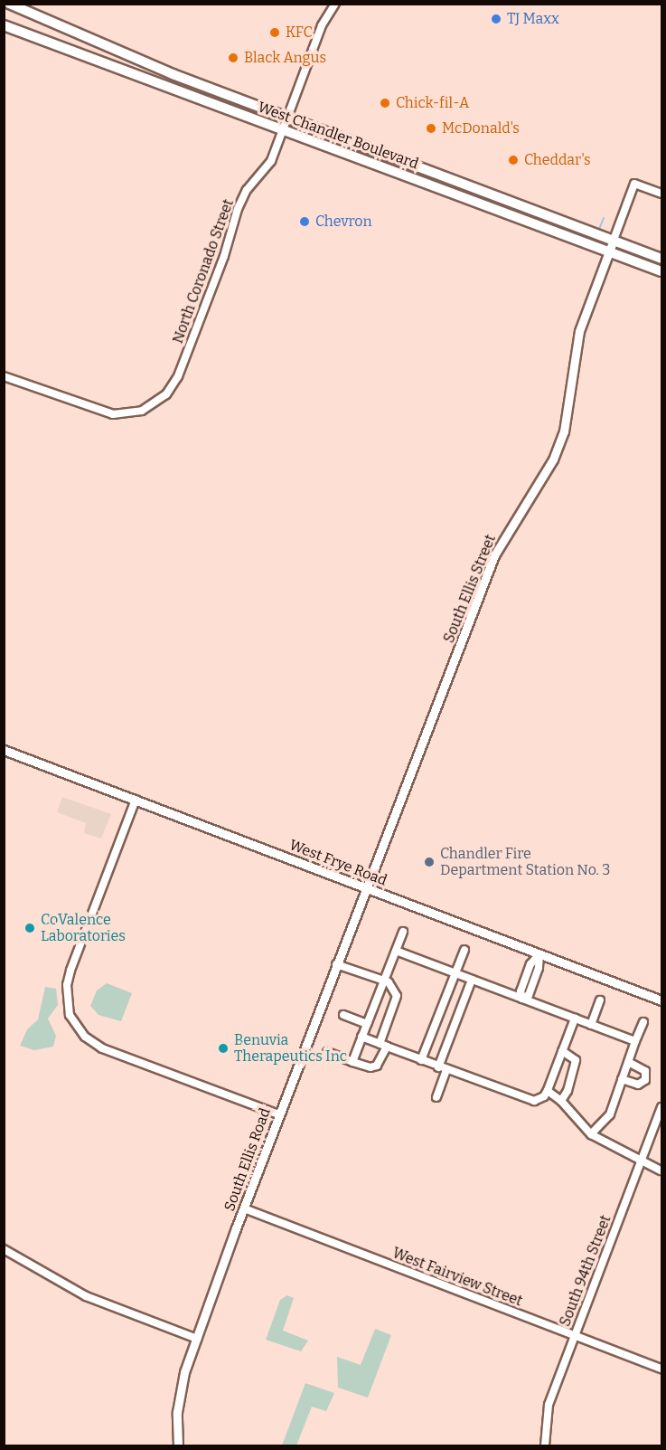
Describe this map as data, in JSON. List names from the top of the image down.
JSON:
{
  "streets": {
    "main road": ["West Chandler Boulevard"],
    "street": [
      "North Coronado Street",
      "South Ellis Street",
      "West Frye Road",
      "South Ellis Road",
      "South 94th Street",
      "West Fairview Street"
    ]
  },
  "crossings": [
    ["West Chandler Boulevard", "North Coronado Street"],
    ["West Chandler Boulevard", "South Ellis Street"],
    ["South Ellis Street", "West Frye Road"],
    ["South Ellis Street", "South Ellis Road"],
    ["West Frye Road", "South Ellis Road"],
    ["South Ellis Road", "West Fairview Street"],
    ["South 94th Street", "West Fairview Street"]
  ],
  "places": [
    "TJ Maxx",
    "KFC",
    "Black Angus",
    "Chick-fil-A",
    "McDonald's",
    "Cheddar's",
    "Chevron",
    "Chandler Fire Department Station No. 3",
    "CoValence Laboratories",
    "Benuvia Therapeutics Inc"
  ]
}
